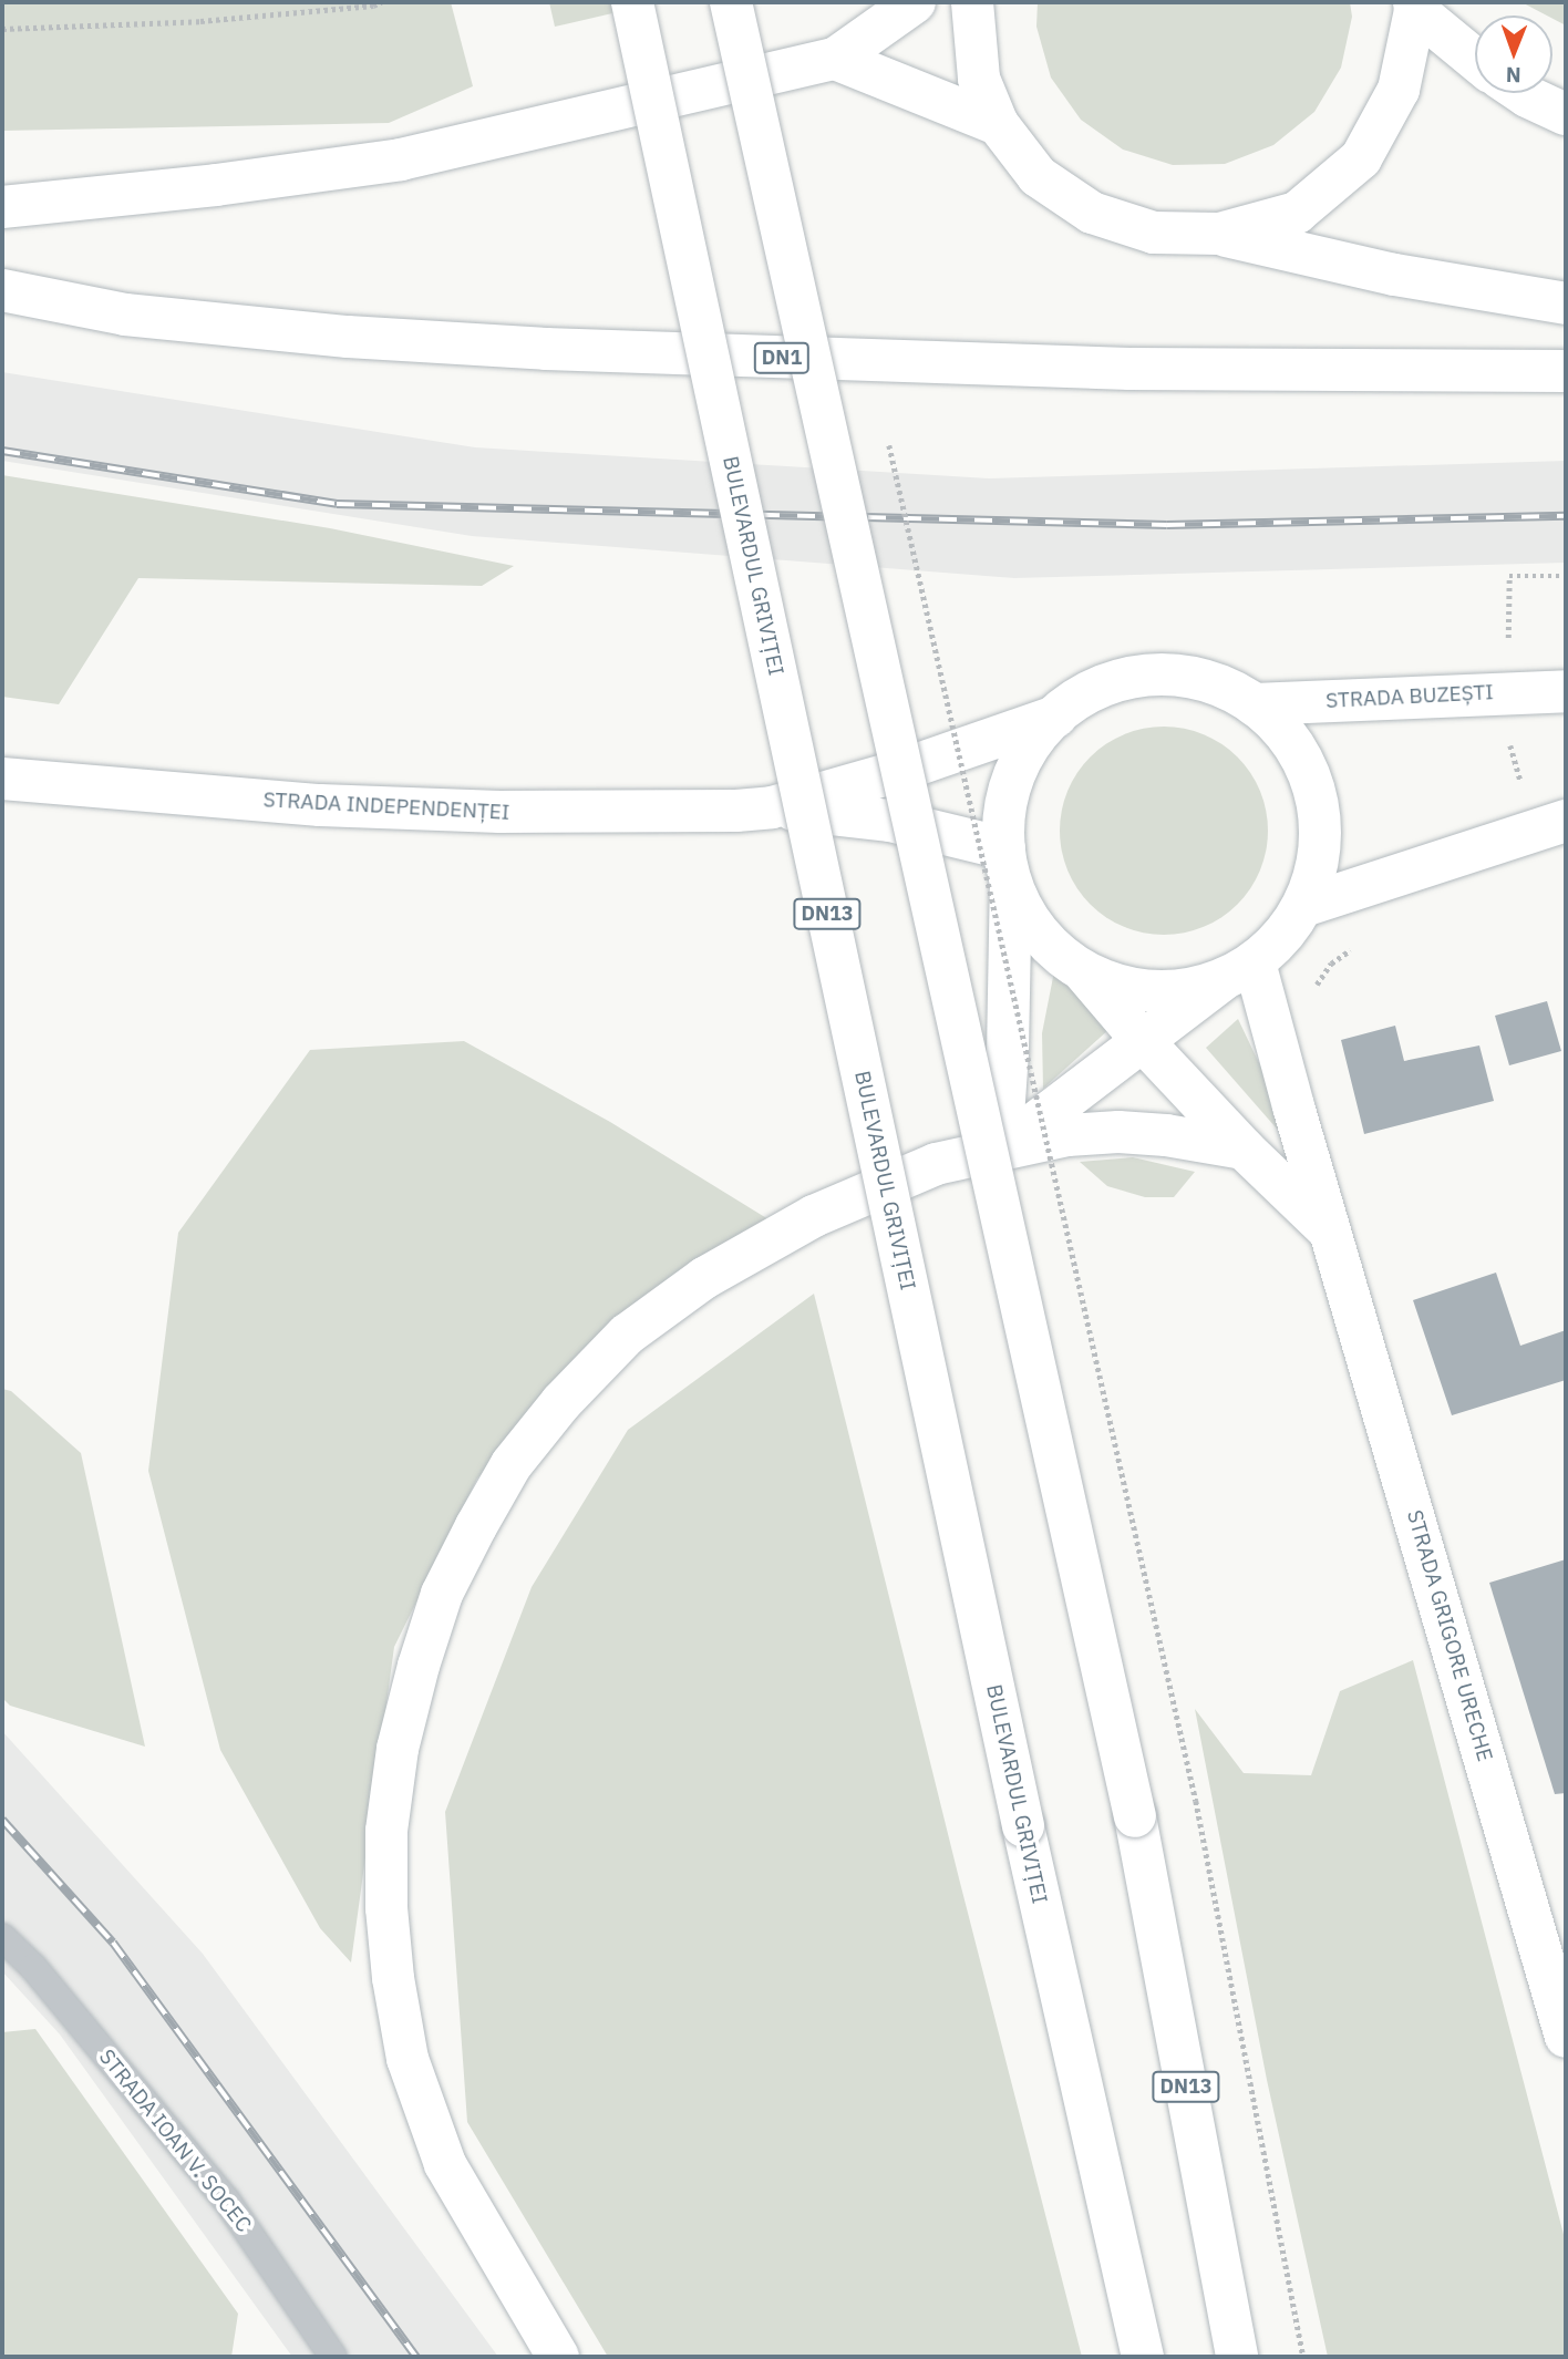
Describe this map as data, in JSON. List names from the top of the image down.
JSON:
{
  "streets": {
    "main road": [
      "DN1",
      "BULEVARDUL GRIVIȚEI",
      "STRADA BUZEȘTI",
      "STRADA INDEPENDENȚEI",
      "DN13",
      "STRADA GRIGORE URECHE"
    ],
    "lane": ["STRADA IOAN V. SOCEC"]
  },
  "north": "bottom"
}
